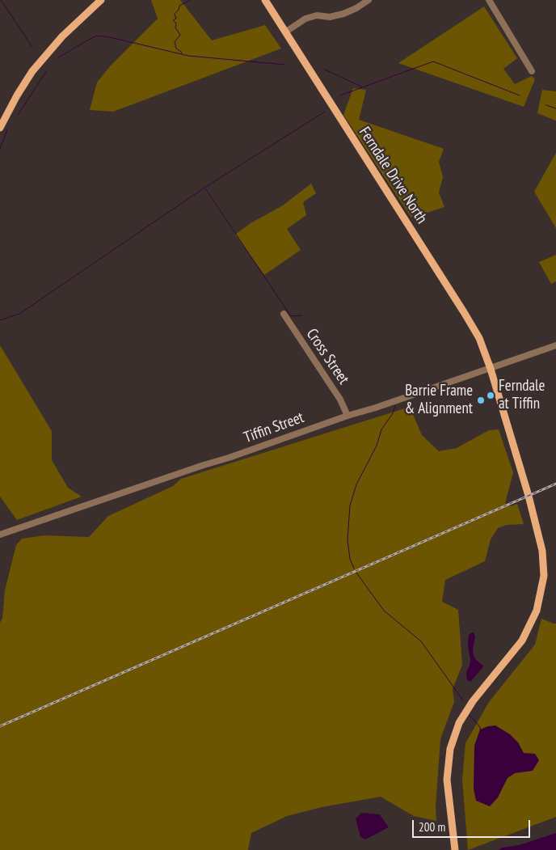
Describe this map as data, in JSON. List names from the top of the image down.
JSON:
{
  "streets": {
    "main road": ["Ferndale Drive North"],
    "street": ["Cross Street", "Tiffin Street"]
  },
  "crossings": [
    ["Ferndale Drive North", "Tiffin Street"],
    ["Cross Street", "Tiffin Street"]
  ],
  "places": ["Ferndale at Tiffin", "Barrie Frame & Alignment"],
  "scale_bar": "200 m"
}
